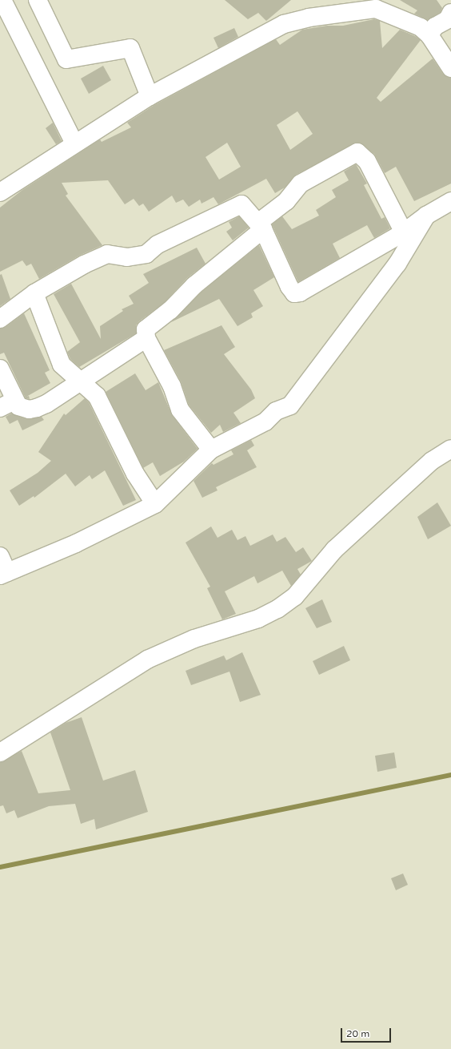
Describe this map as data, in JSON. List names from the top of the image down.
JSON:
{
  "scale_bar": "20 m"
}
